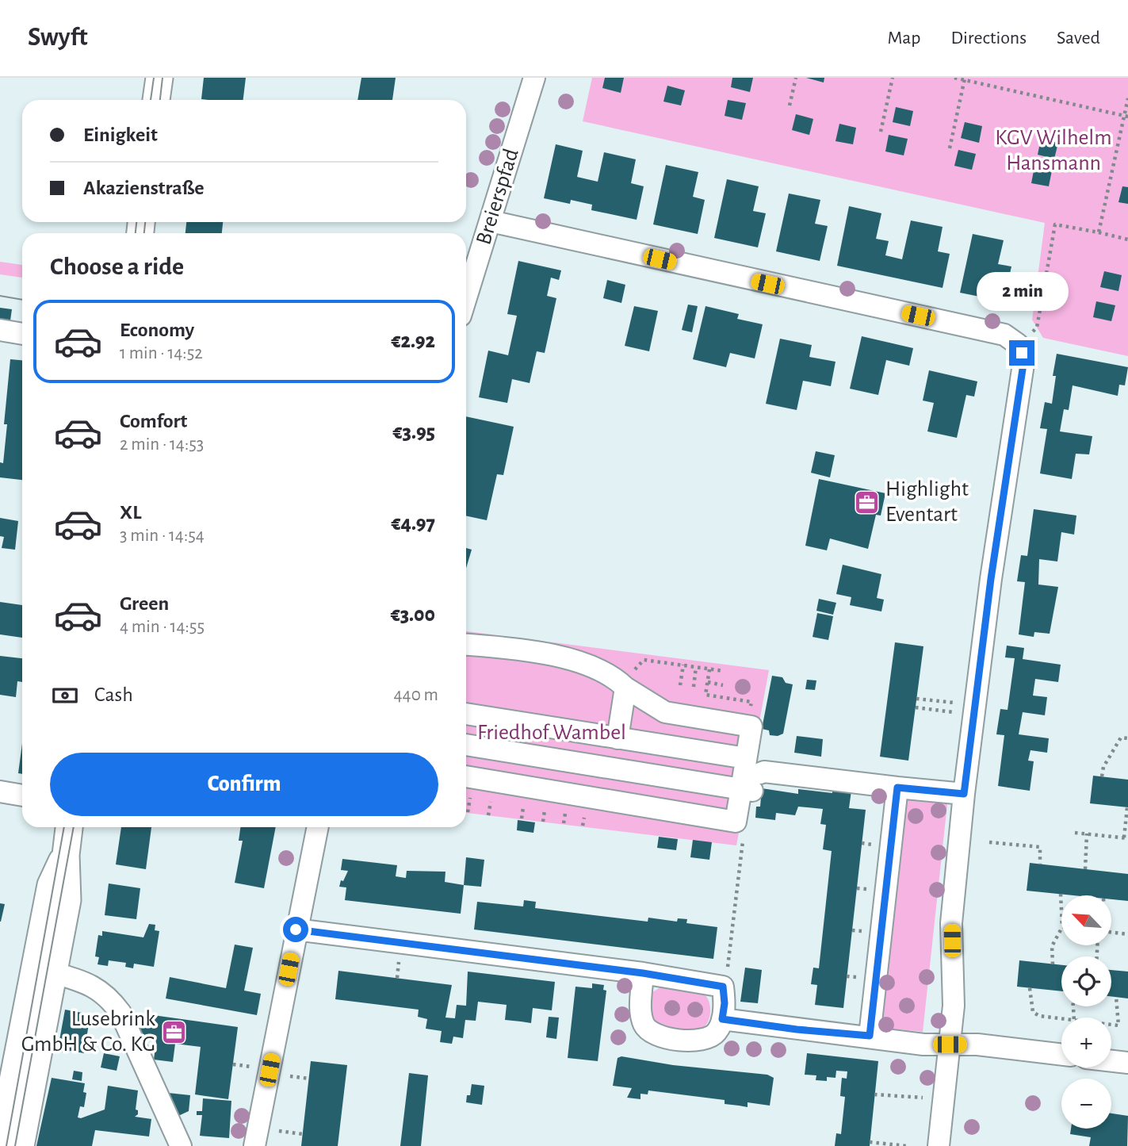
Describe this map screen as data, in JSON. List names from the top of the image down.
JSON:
{
  "streets": {
    "street": ["Breierspfad"]
  },
  "parks": ["KGV Wilhelm Hansmann", "Friedhof Wambel"],
  "places": {
    "office": ["Highlight Eventart", "Lusebrink GmbH & Co. KG"]
  },
  "north": "top left",
  "page": {
    "header": "Swyft",
    "nav": ["Map", "Directions", "Saved"],
    "banner": ["Einigkeit", "Akazienstraße"],
    "heading": "Choose a ride",
    "bubble": "2 min",
    "list": [
      {
        "name": "Economy",
        "note": "1 min · 14:52",
        "value": "€2.92"
      },
      {
        "name": "Comfort",
        "note": "2 min · 14:53",
        "value": "€3.95"
      },
      {
        "name": "XL",
        "note": "3 min · 14:54",
        "value": "€4.97"
      },
      {
        "name": "Green",
        "note": "4 min · 14:55",
        "value": "€3.00"
      }
    ],
    "pay": ["Cash", "440 m"],
    "buttons": "Confirm",
    "map_buttons": ["+", "−"]
  }
}
